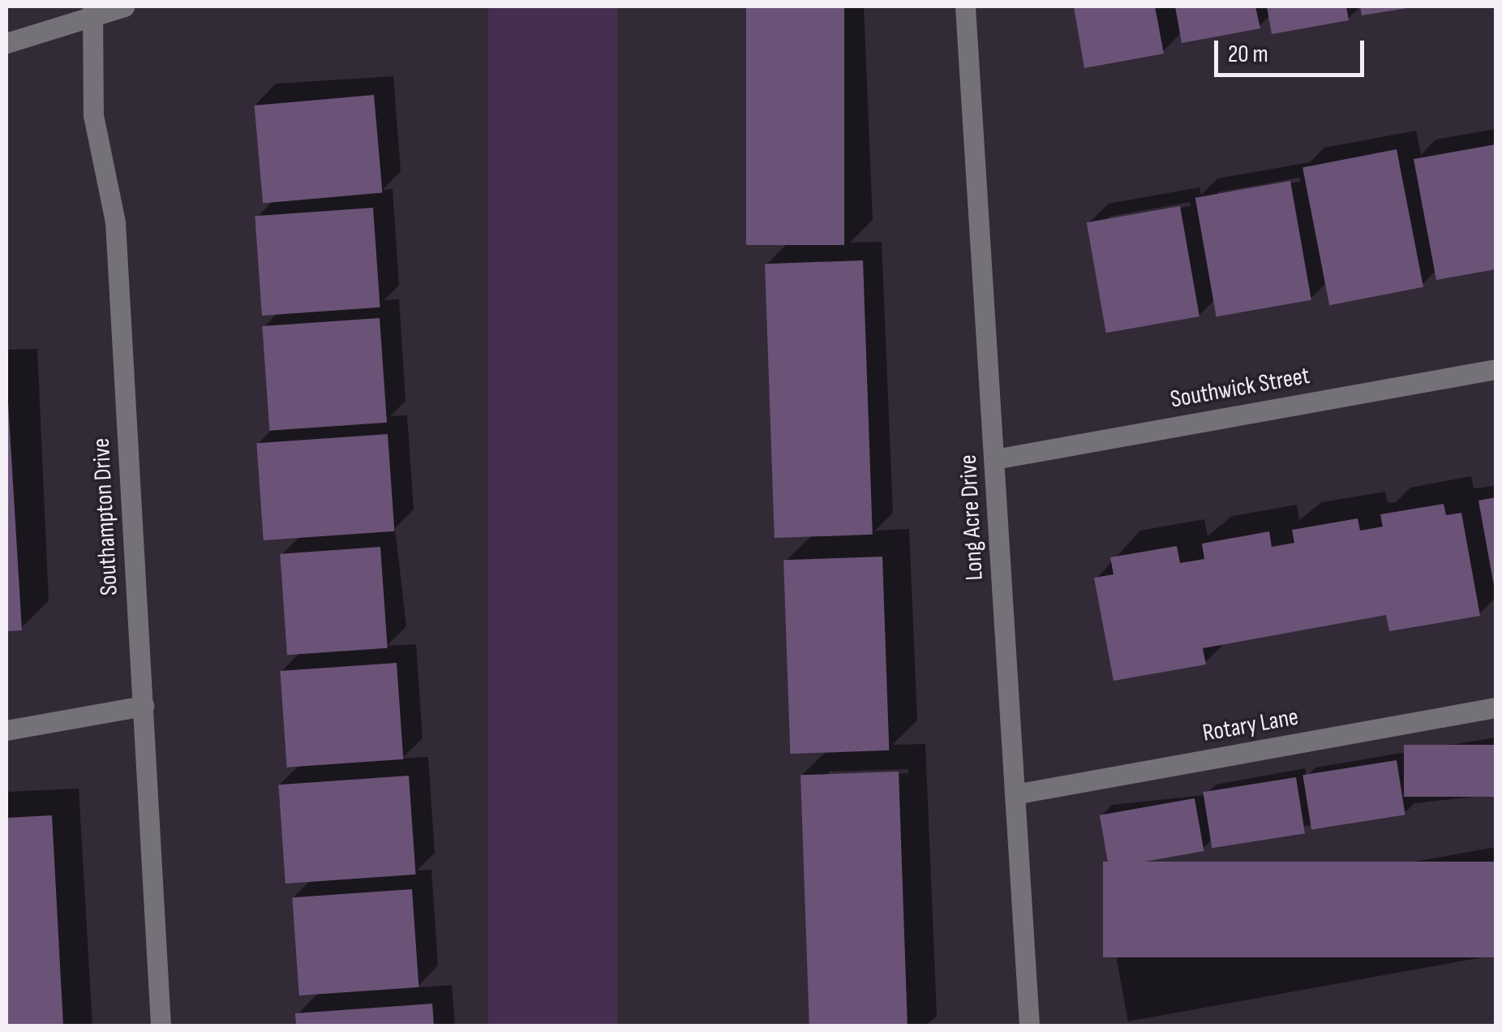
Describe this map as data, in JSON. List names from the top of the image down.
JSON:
{
  "streets": {
    "street": [
      "Southwick Street",
      "Southampton Drive",
      "Long Acre Drive",
      "Rotary Lane"
    ]
  },
  "crossings": [
    ["Southwick Street", "Long Acre Drive"],
    ["Long Acre Drive", "Rotary Lane"]
  ],
  "scale_bar": "20 m"
}
